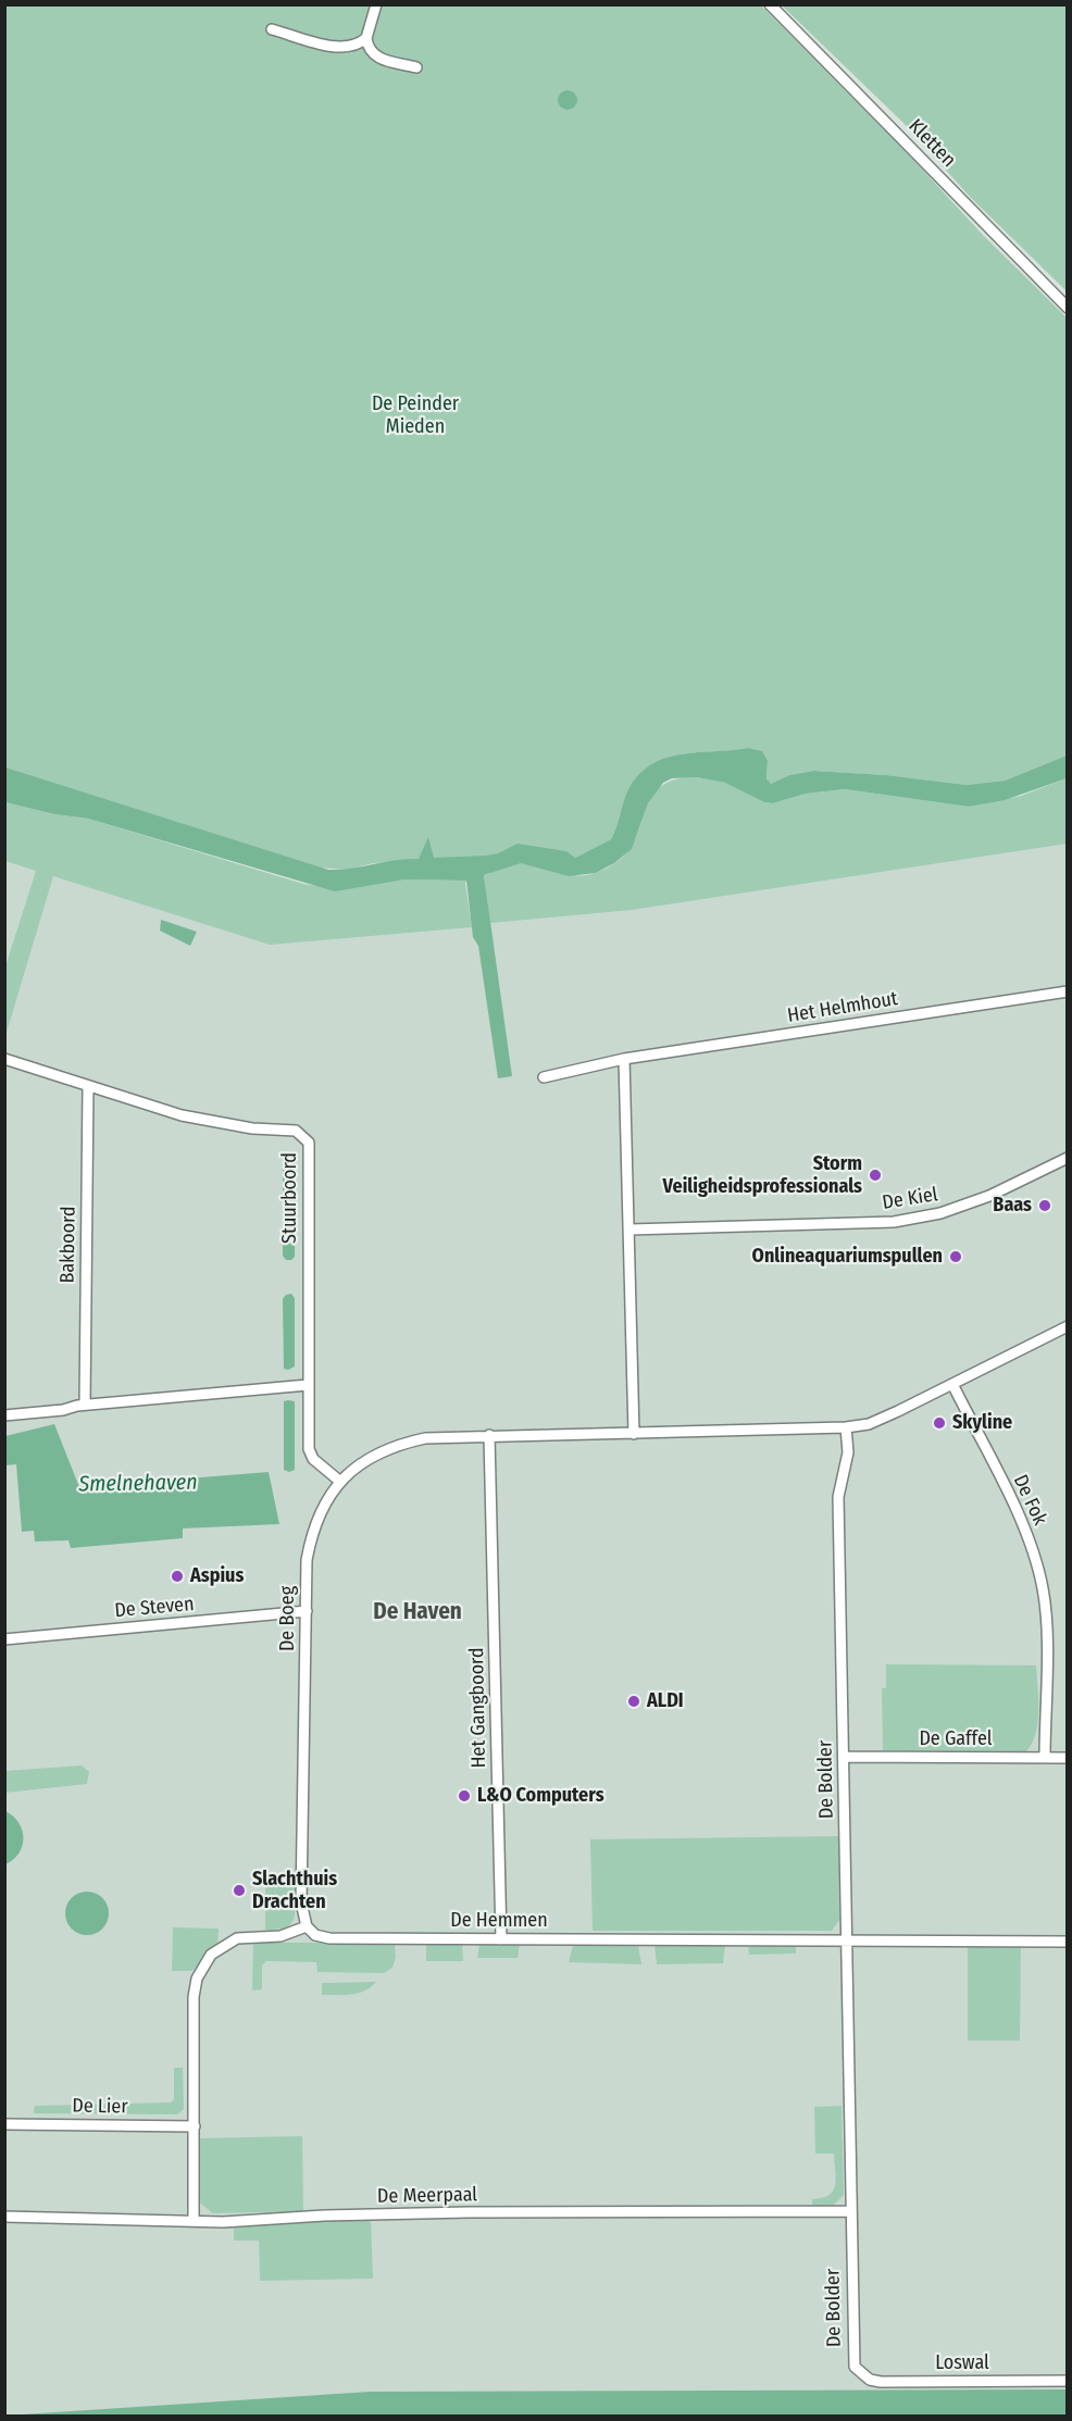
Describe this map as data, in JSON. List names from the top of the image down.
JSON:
{
  "streets": {
    "street": [
      "Kletten",
      "Het Helmhout",
      "Stuurboord",
      "De Kiel",
      "Bakboord",
      "De Fok",
      "De Steven",
      "De Boeg",
      "Het Gangboord",
      "De Gaffel",
      "De Bolder",
      "De Hemmen",
      "De Lier",
      "De Meerpaal",
      "Loswal"
    ]
  },
  "crossings": [
    ["Stuurboord", "Bakboord"],
    ["Stuurboord", "De Boeg"],
    ["De Fok", "De Gaffel"],
    ["De Steven", "De Boeg"],
    ["De Boeg", "Het Gangboord"],
    ["De Boeg", "De Hemmen"],
    ["Het Gangboord", "De Hemmen"],
    ["De Gaffel", "De Bolder"],
    ["De Bolder", "De Hemmen"],
    ["De Bolder", "De Meerpaal"],
    ["De Bolder", "Loswal"]
  ],
  "districts": ["De Haven"],
  "water": ["Smelnehaven"],
  "parks": ["De Peinder Mieden"],
  "places": [
    "Storm Veiligheidsprofessionals",
    "Baas",
    "Onlineaquariumspullen",
    "Skyline",
    "Aspius",
    "ALDI",
    "L&O Computers",
    "Slachthuis Drachten"
  ]
}
